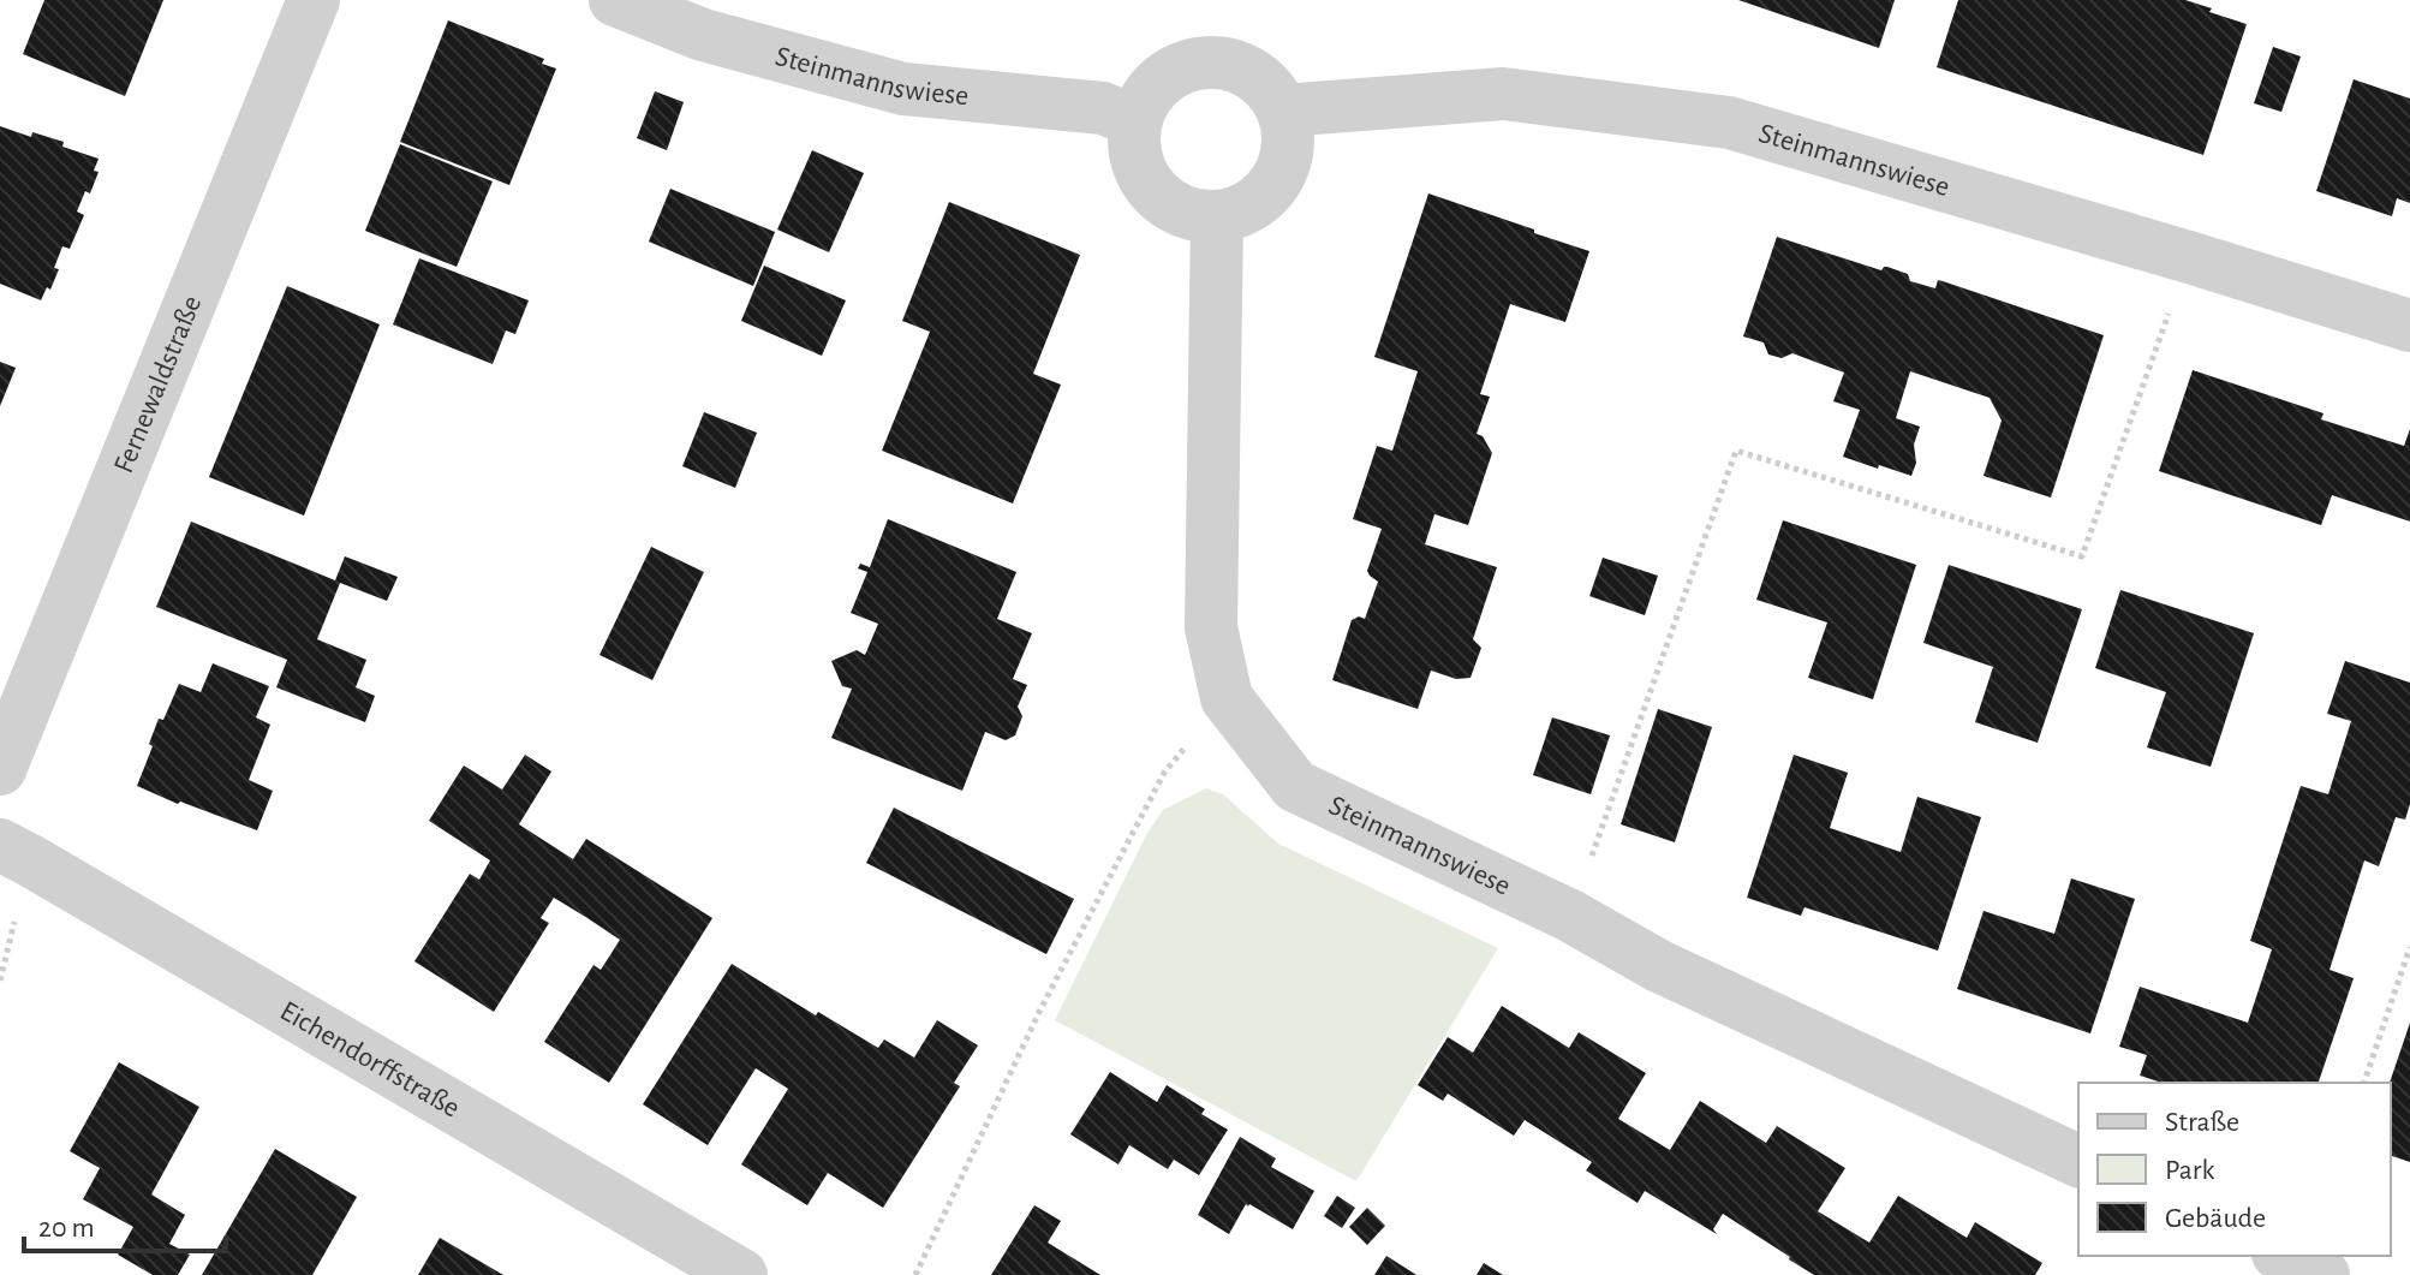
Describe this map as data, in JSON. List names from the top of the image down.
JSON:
{
  "streets": {
    "street": ["Steinmannswiese", "Fernewaldstraße", "Eichendorffstraße"]
  },
  "legend": ["Straße", "Park", "Gebäude"],
  "scale_bar": "20 m"
}
